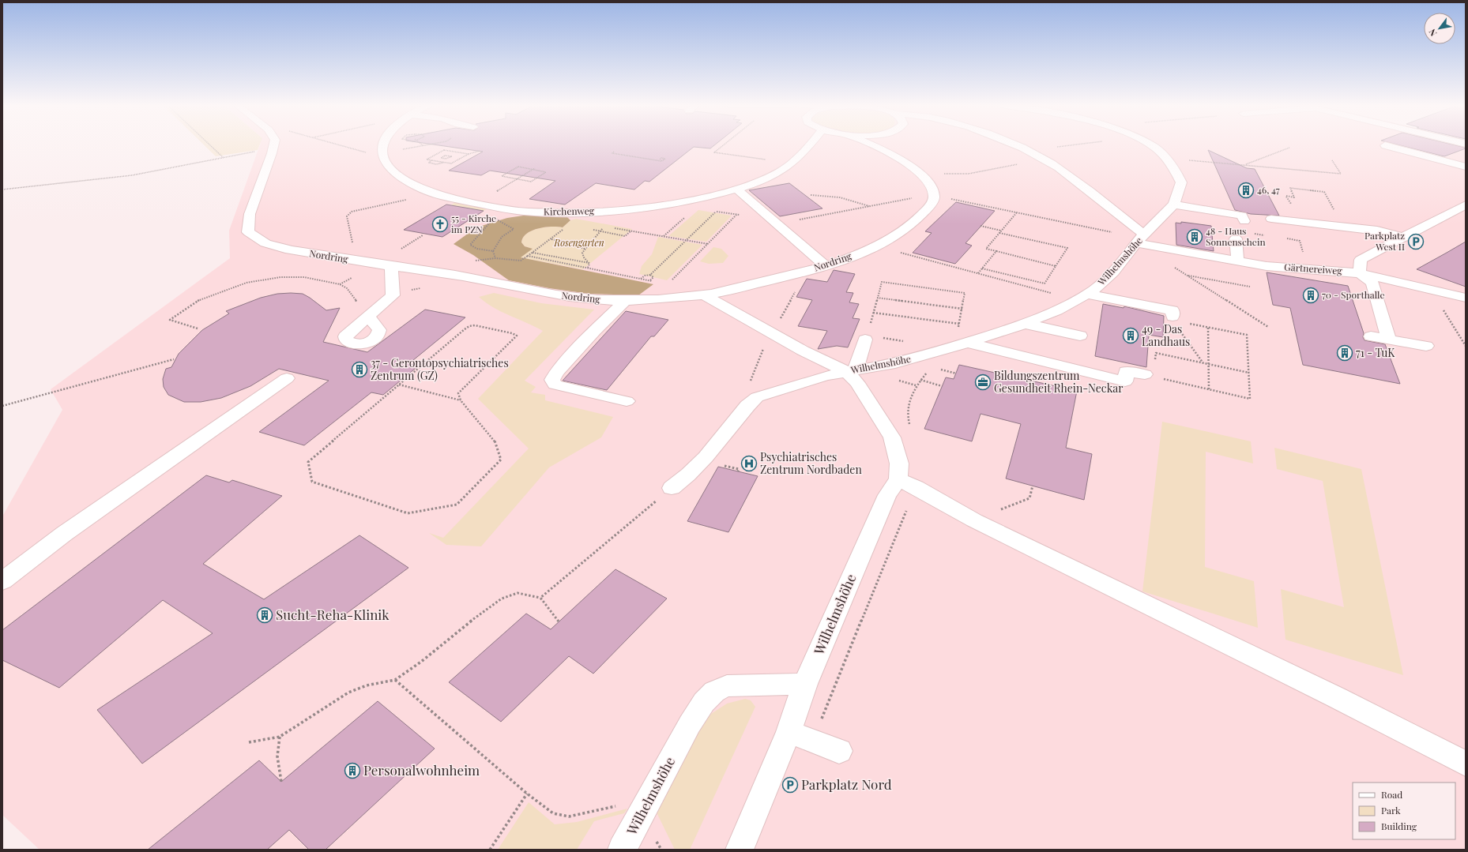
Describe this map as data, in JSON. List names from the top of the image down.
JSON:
{
  "streets": {
    "street": [
      "Kirchenweg",
      "Nordring",
      "Wilhelmshöhe",
      "Gärtnereiweg"
    ]
  },
  "crossings": [
    ["Nordring", "Wilhelmshöhe"],
    ["Wilhelmshöhe", "Gärtnereiweg"]
  ],
  "parks": ["Rosengarten"],
  "places": {
    "building": [
      "46, 47",
      "48 - Haus Sonnenschein",
      "70 - Sporthalle",
      "49 - Das Landhaus",
      "71 - TuK",
      "37 - Gerontopsychiatrisches Zentrum (GZ)",
      "Sucht-Reha-Klinik",
      "Personalwohnheim"
    ],
    "church": ["55 - Kirche im PZN"],
    "parking": ["Parkplatz West II", "Parkplatz Nord"],
    "office": ["Bildungszentrum Gesundheit Rhein-Neckar"],
    "hospital": ["Psychiatrisches Zentrum Nordbaden"]
  },
  "legend": ["Road", "Park", "Building"],
  "north": "bottom left"
}
